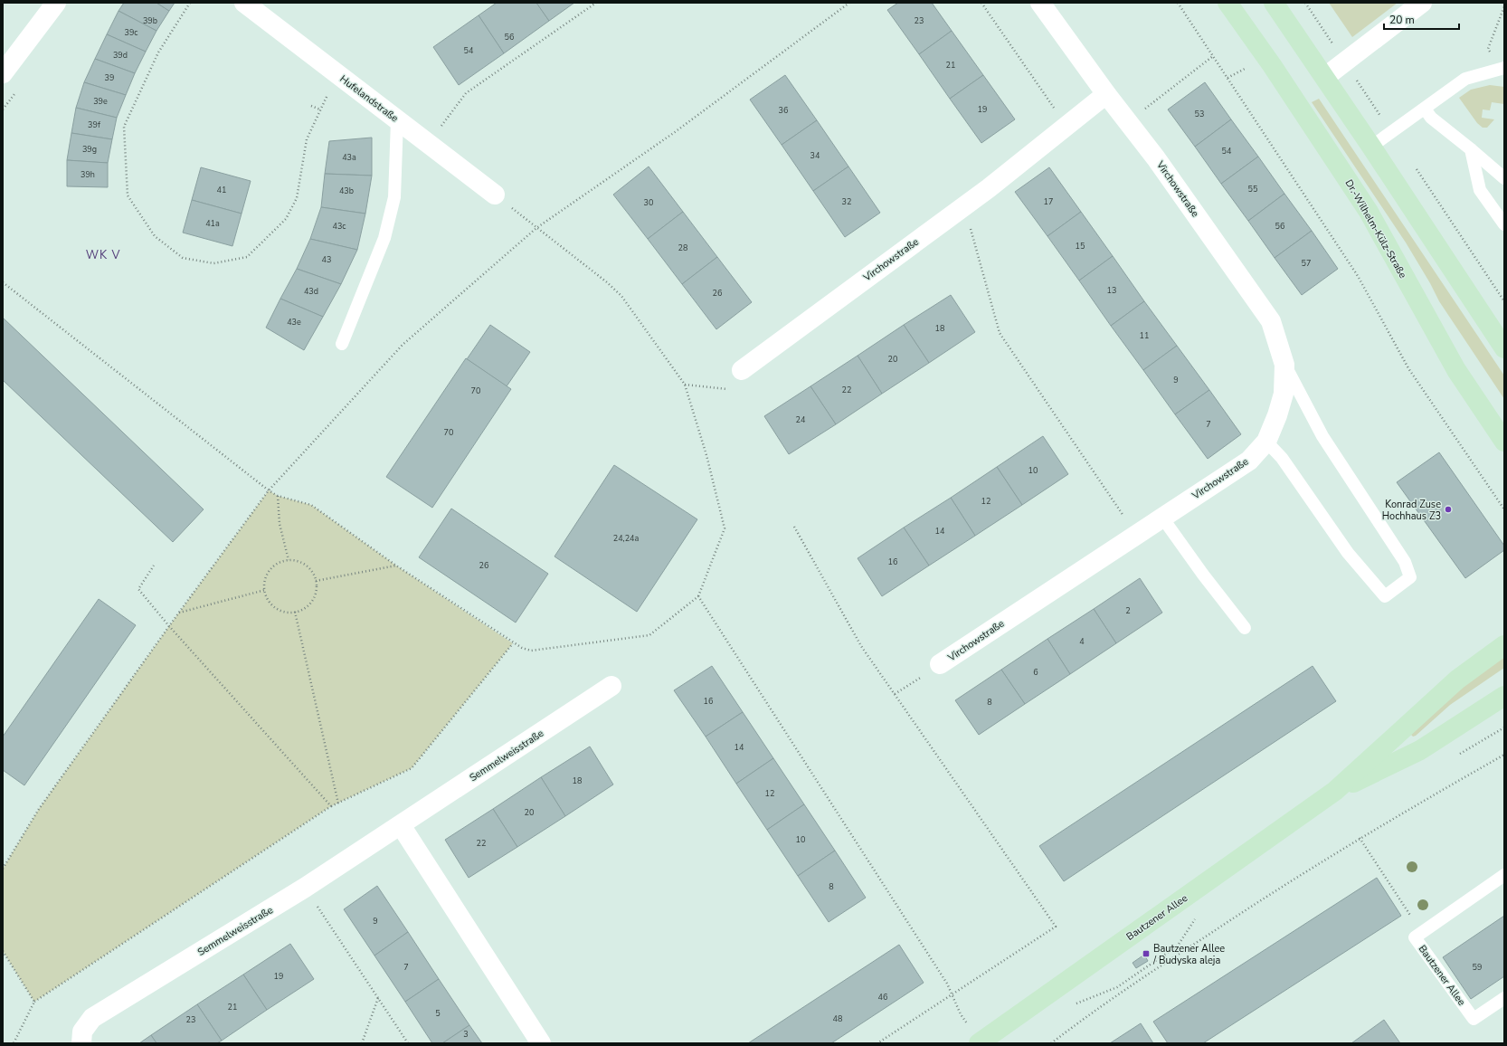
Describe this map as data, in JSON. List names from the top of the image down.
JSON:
{
  "streets": {
    "street": [
      "Hufelandstraße",
      "Virchowstraße",
      "Dr.-Wilhelm-Külz-Straße",
      "Semmelweisstraße",
      "Bautzener Allee"
    ]
  },
  "districts": ["WK V"],
  "places": {
    "other": ["Konrad Zuse Hochhaus Z3"],
    "transit": ["Bautzener Allee / Budyska aleja"]
  },
  "house_numbers": [
    "39b",
    "23",
    "39c",
    "56",
    "54",
    "39d",
    "21",
    "39",
    "39e",
    "19",
    "36",
    "53",
    "39f",
    "39g",
    "54",
    "34",
    "43a",
    "39h",
    "55",
    "41",
    "43b",
    "32",
    "17",
    "30",
    "41a",
    "43c",
    "56",
    "15",
    "28",
    "43",
    "57",
    "13",
    "43d",
    "26",
    "43e",
    "18",
    "11",
    "20",
    "9",
    "22",
    "70",
    "24",
    "7",
    "70",
    "10",
    "12",
    "14",
    "24,24a",
    "16",
    "26",
    "2",
    "4",
    "6",
    "16",
    "8",
    "14",
    "18",
    "12",
    "20",
    "10",
    "22",
    "8",
    "9",
    "7",
    "59",
    "19",
    "46",
    "21",
    "5",
    "48",
    "23",
    "3"
  ],
  "scale_bar": "20 m"
}
